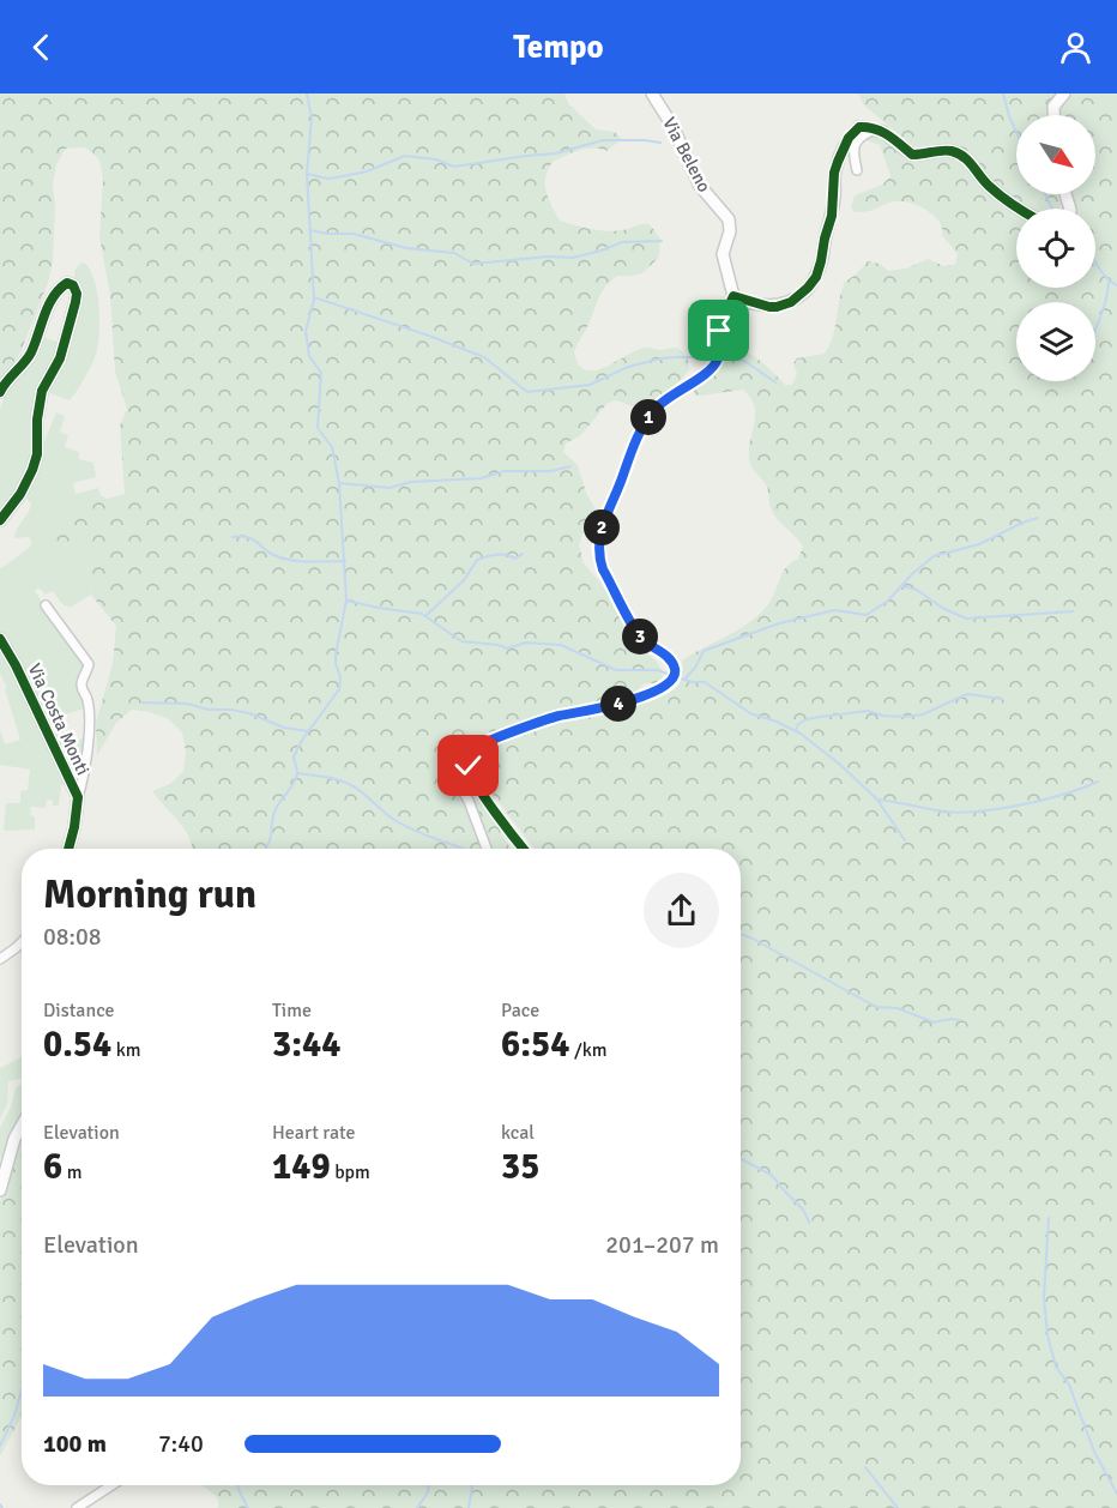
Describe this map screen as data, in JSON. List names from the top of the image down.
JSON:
{
  "streets": {
    "street": ["Via Beleno", "Via Costa Monti"]
  },
  "north": "bottom right",
  "page": {
    "header": "Tempo",
    "pins": [
      "1",
      "2",
      "3",
      "4"
    ],
    "heading": ["Morning run", "08:08"],
    "stats": [
      ["Distance", "0.54 km"],
      ["Time", "3:44"],
      ["Pace", "6:54 /km"],
      ["Elevation", "6 m"],
      ["Heart rate", "149 bpm"],
      ["kcal", "35"]
    ],
    "chart": ["Elevation", "201–207 m"],
    "list": [
      {
        "name": "100 m",
        "note": "7:40"
      }
    ]
  }
}
